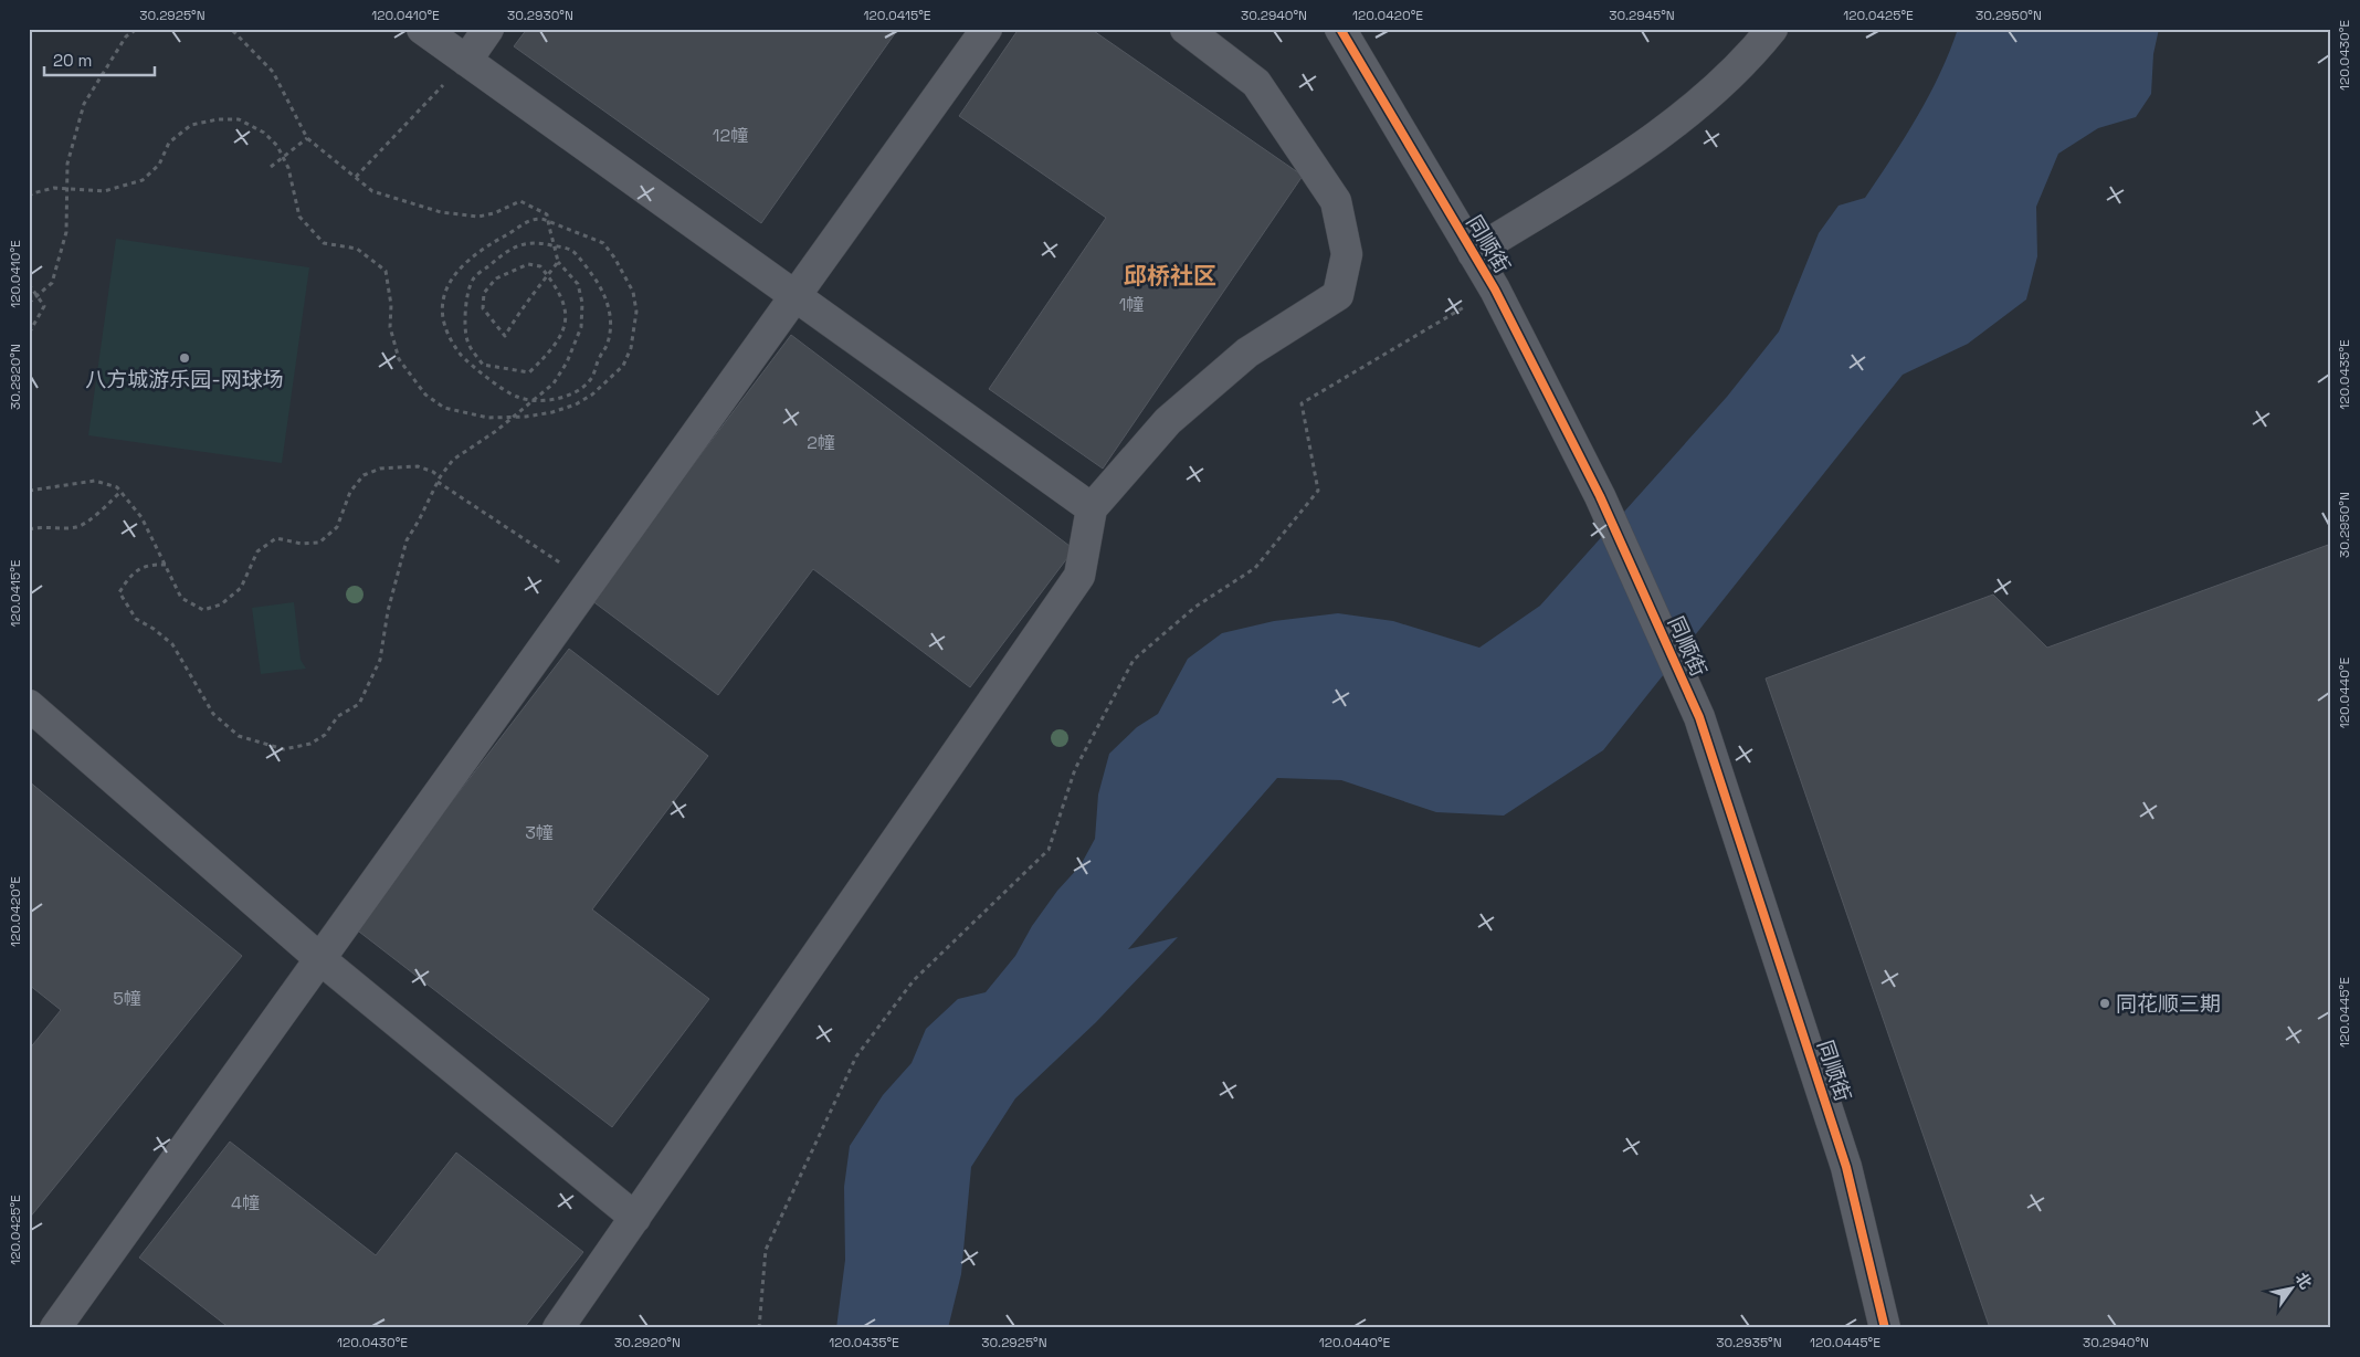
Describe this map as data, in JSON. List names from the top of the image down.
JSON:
{
  "streets": {
    "street": ["同顺街"]
  },
  "districts": ["邱桥社区"],
  "places": ["八方城游乐园-网球场", "同花顺三期"],
  "house_numbers": [
    "12幢",
    "1幢",
    "2幢",
    "3幢",
    "5幢",
    "4幢"
  ],
  "scale_bar": "20 m",
  "north": "top right",
  "coordinates": [
    "30.2925°N",
    "120.0410°E",
    "30.2930°N",
    "120.0415°E",
    "30.2940°N",
    "120.0420°E",
    "30.2945°N",
    "120.0425°E",
    "30.2950°N",
    "120.0430°E",
    "120.0435°E",
    "30.2920°N",
    "120.0440°E",
    "120.0445°E",
    "30.2935°N"
  ]
}
